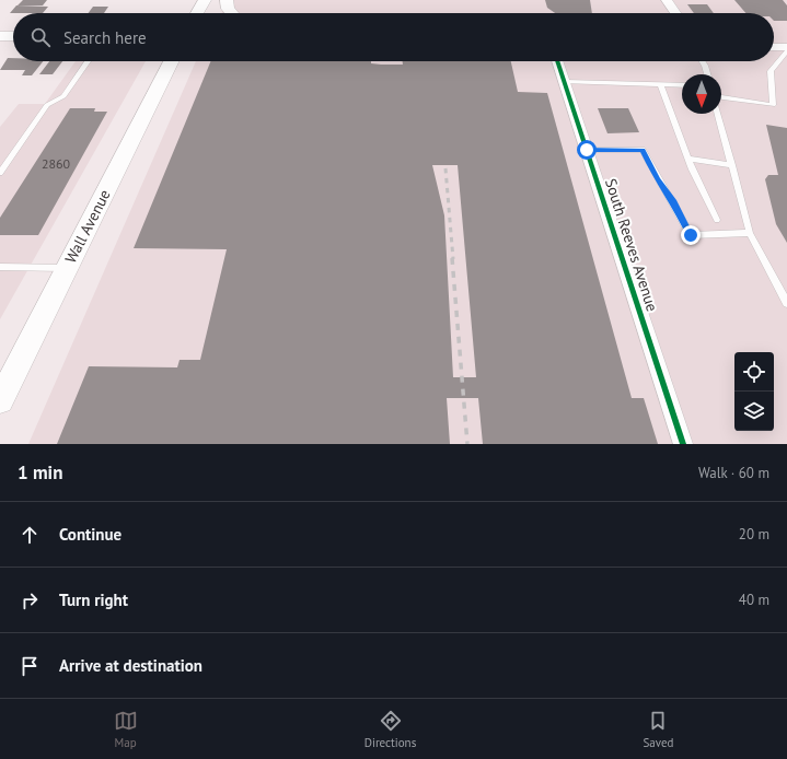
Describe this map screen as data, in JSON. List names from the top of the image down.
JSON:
{
  "streets": {
    "main road": ["Wall Avenue"],
    "street": ["South Reeves Avenue"]
  },
  "house_numbers": ["2860"],
  "north": "bottom",
  "page": {
    "search": "Search here",
    "heading": ["1 min", "Walk · 60 m"],
    "list": [
      ["Continue", "20 m"],
      ["Turn right", "40 m"],
      "Arrive at destination"
    ],
    "nav": ["Map", "Directions", "Saved"]
  }
}
